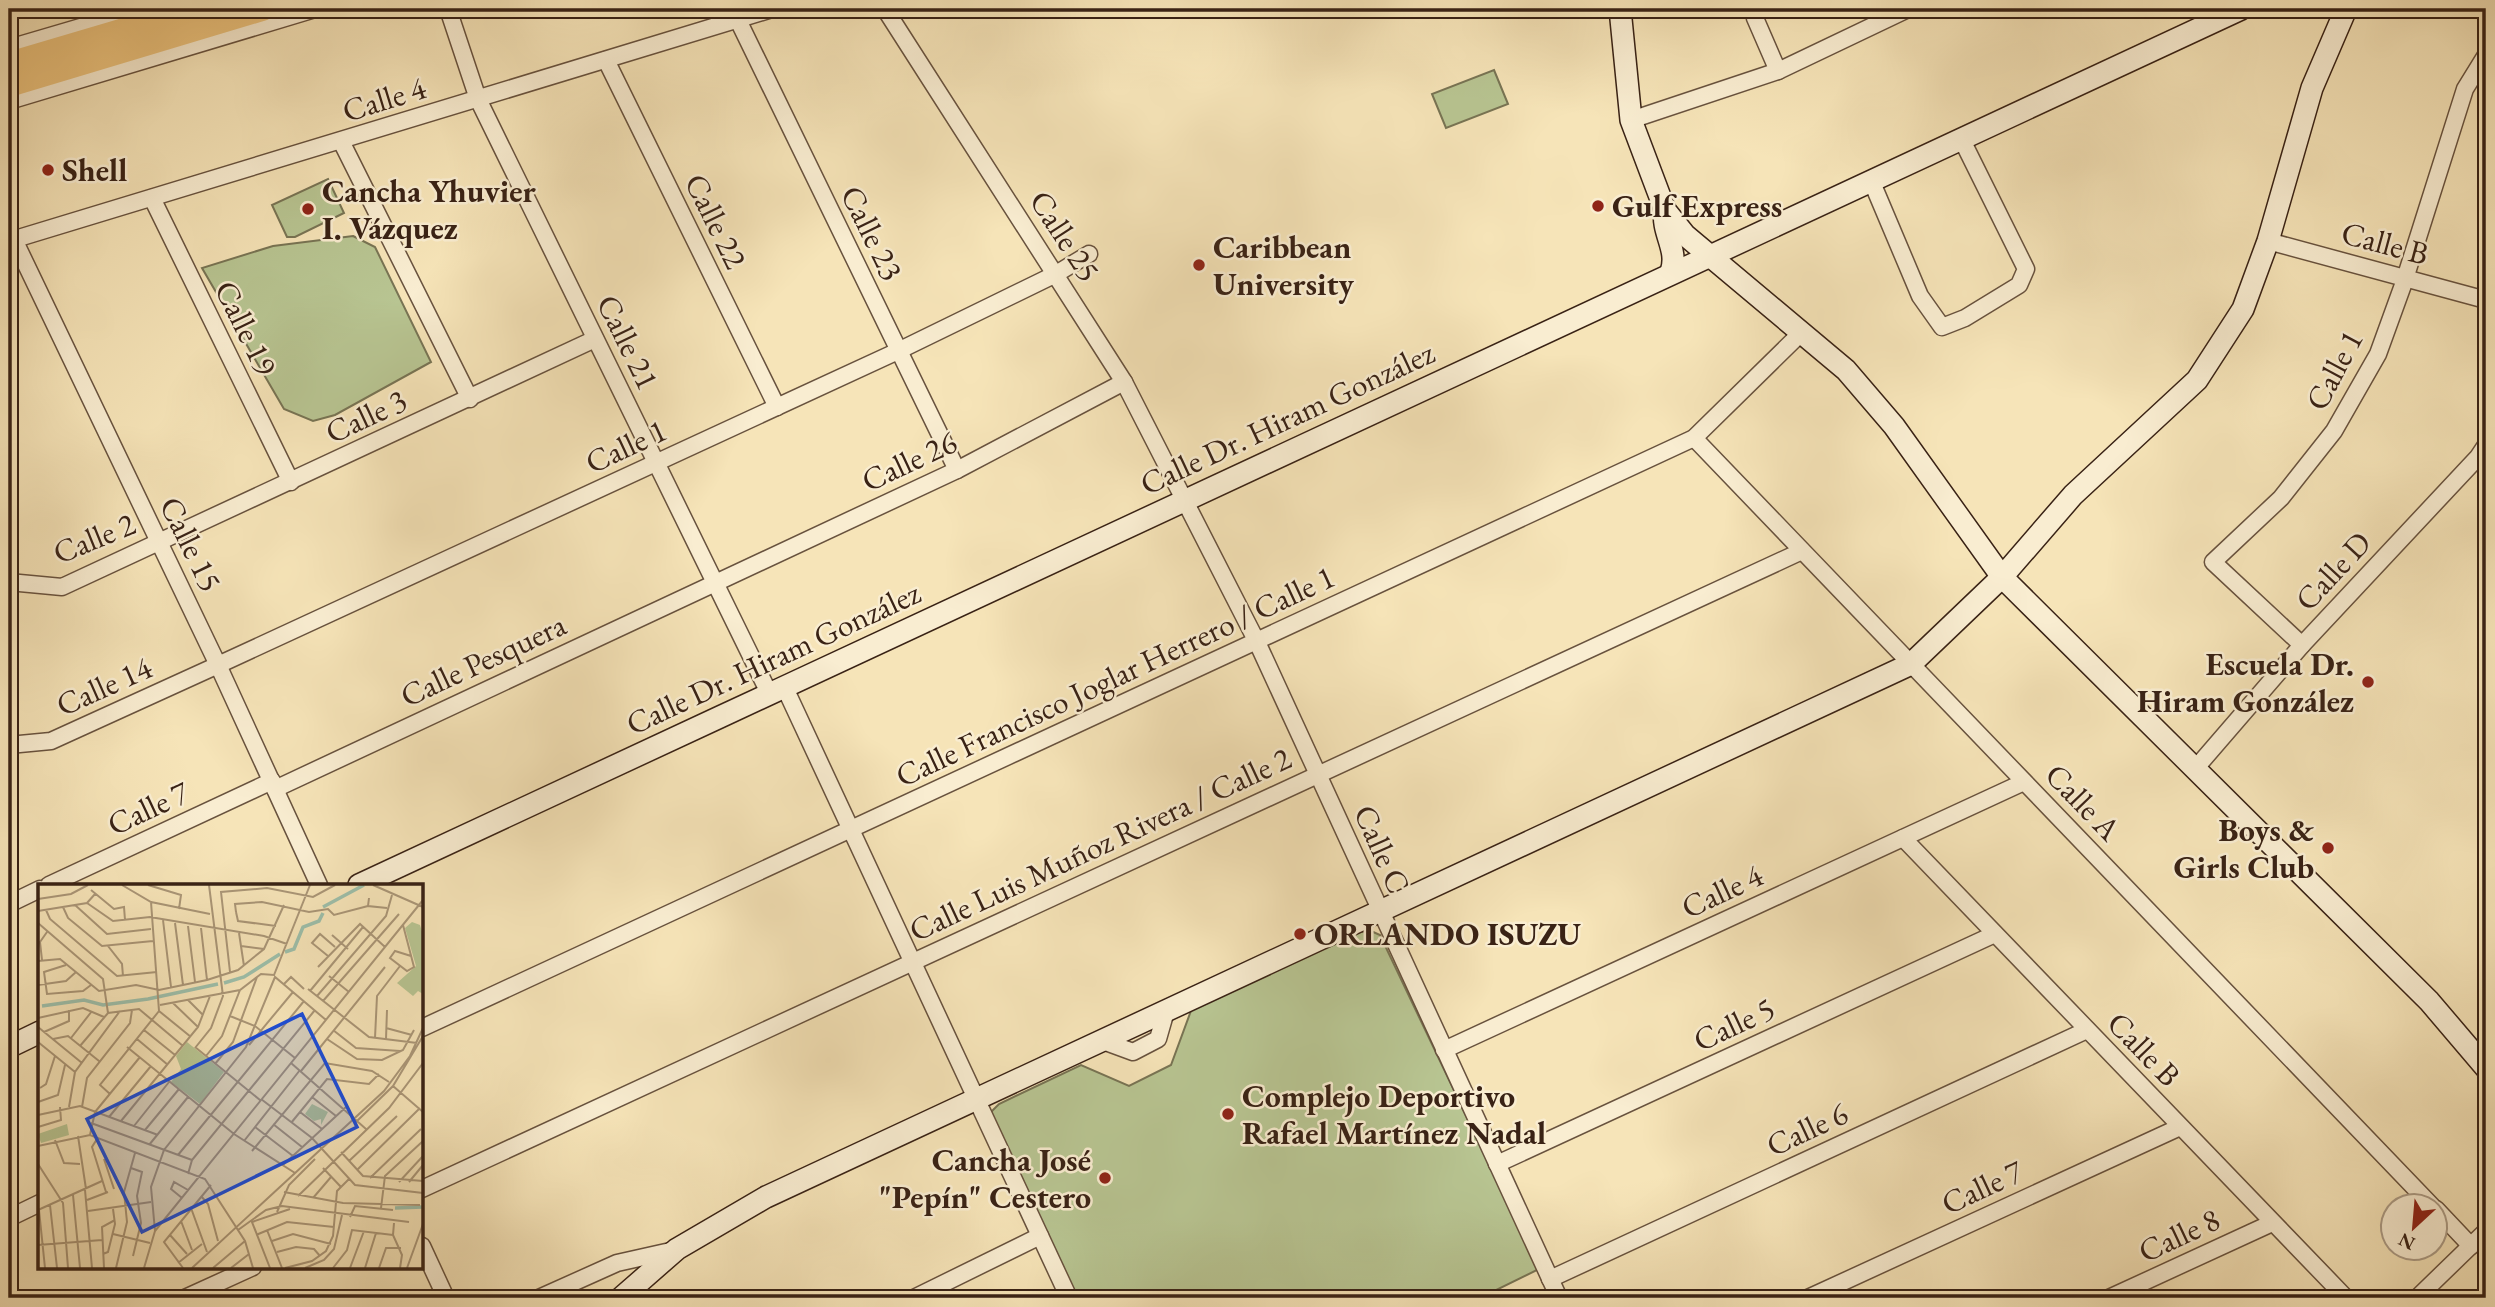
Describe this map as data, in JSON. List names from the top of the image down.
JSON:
{
  "streets": {
    "street": [
      "Calle 4",
      "Calle 22",
      "Calle 23",
      "Calle 25",
      "Calle B",
      "Calle 19",
      "Calle 21",
      "Calle 1",
      "Calle 3",
      "Calle Dr. Hiram González",
      "Calle 26",
      "Calle 2",
      "Calle 15",
      "Calle D",
      "Calle Pesquera",
      "Calle Francisco Joglar Herrero / Calle 1",
      "Calle 14",
      "Calle A",
      "Calle 7",
      "Calle Luis Muñoz Rivera / Calle 2",
      "Calle C",
      "Calle 5",
      "Calle 6",
      "Calle 8"
    ]
  },
  "crossings": [
    ["Calle 4", "Calle 22"],
    ["Calle 4", "Calle 23"],
    ["Calle 4", "Calle B"],
    ["Calle 4", "Calle 19"],
    ["Calle 4", "Calle 21"],
    ["Calle 4", "Calle 15"],
    ["Calle 4", "Calle A"],
    ["Calle 4", "Calle C"],
    ["Calle 22", "Calle 1"],
    ["Calle 23", "Calle 1"],
    ["Calle 23", "Calle 26"],
    ["Calle 25", "Calle 1"],
    ["Calle 25", "Calle Dr. Hiram González"],
    ["Calle 25", "Calle 26"],
    ["Calle 25", "Calle C"],
    ["Calle B", "Calle 1"],
    ["Calle B", "Calle 7"],
    ["Calle B", "Calle 5"],
    ["Calle B", "Calle 6"],
    ["Calle B", "Calle 8"],
    ["Calle 19", "Calle 3"],
    ["Calle 21", "Calle 1"],
    ["Calle 21", "Calle 3"],
    ["Calle 21", "Calle Dr. Hiram González"],
    ["Calle 21", "Calle 26"],
    ["Calle 21", "Calle Pesquera"],
    ["Calle 21", "Calle Francisco Joglar Herrero / Calle 1"],
    ["Calle 21", "Calle Luis Muñoz Rivera / Calle 2"],
    ["Calle 1", "Calle 15"],
    ["Calle 1", "Calle D"],
    ["Calle 1", "Calle 14"],
    ["Calle 3", "Calle 2"],
    ["Calle 3", "Calle 15"],
    ["Calle Dr. Hiram González", "Calle C"],
    ["Calle 26", "Calle Pesquera"],
    ["Calle 2", "Calle 15"],
    ["Calle 15", "Calle Pesquera"],
    ["Calle 15", "Calle 14"],
    ["Calle 15", "Calle 7"],
    ["Calle Pesquera", "Calle 7"],
    ["Calle Francisco Joglar Herrero / Calle 1", "Calle A"],
    ["Calle Francisco Joglar Herrero / Calle 1", "Calle C"],
    ["Calle A", "Calle Luis Muñoz Rivera / Calle 2"],
    ["Calle Luis Muñoz Rivera / Calle 2", "Calle C"],
    ["Calle C", "Calle 5"],
    ["Calle C", "Calle 6"]
  ],
  "places": [
    "Shell",
    "Gulf Express",
    "Cancha Yhuvier I. Vázquez",
    "Caribbean University",
    "Escuela Dr. Hiram González",
    "Boys & Girls Club",
    "ORLANDO ISUZU",
    "Complejo Deportivo Rafael Martínez Nadal",
    "Cancha José \"Pepín\" Cestero"
  ],
  "north": "bottom left"
}
